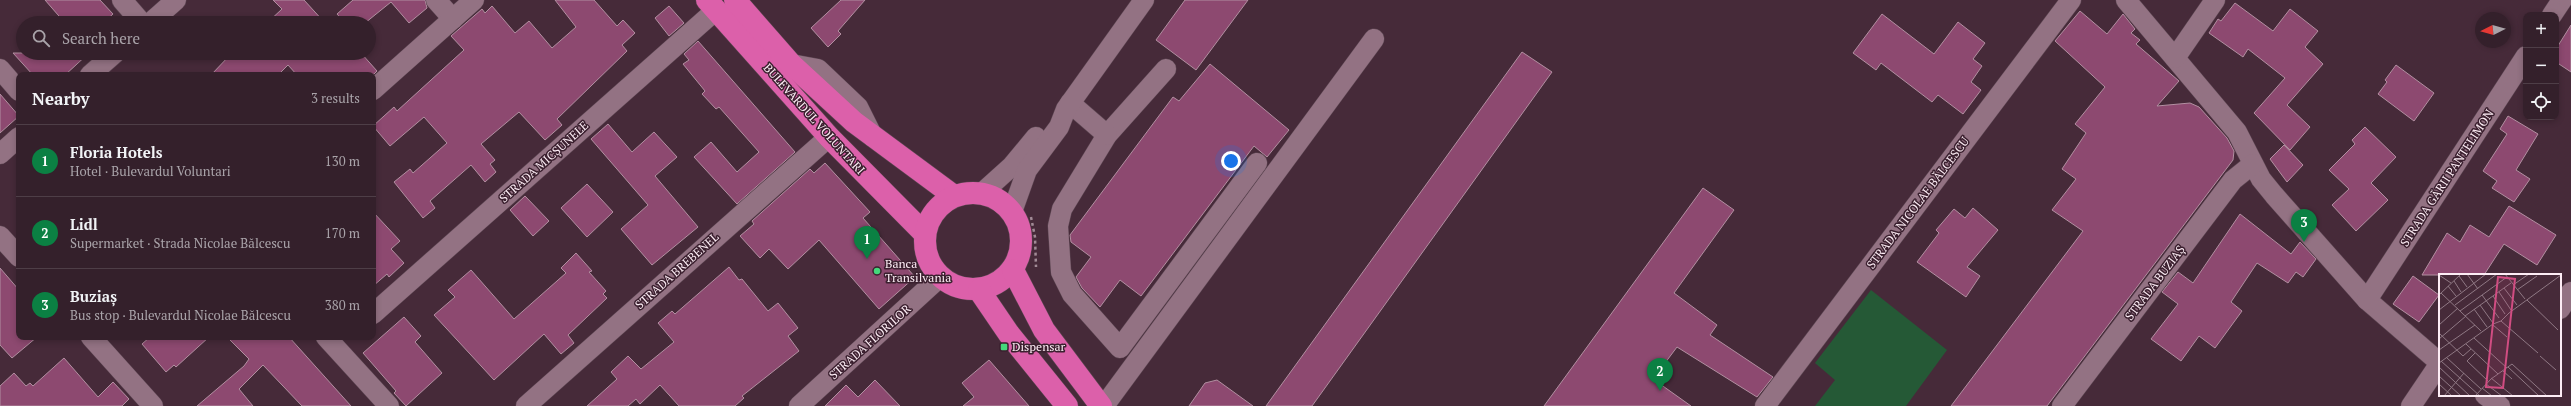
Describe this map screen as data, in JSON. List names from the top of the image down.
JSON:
{
  "streets": {
    "highway": ["BULEVARDUL VOLUNTARI"],
    "street": [
      "STRADA MICȘUNELE",
      "STRADA GĂRII PANTELIMON",
      "STRADA NICOLAE BĂLCESCU",
      "STRADA BREBENEL",
      "STRADA BUZIAȘ",
      "STRADA FLORILOR"
    ]
  },
  "crossings": [
    ["BULEVARDUL VOLUNTARI", "STRADA MICȘUNELE"],
    ["BULEVARDUL VOLUNTARI", "STRADA BREBENEL"],
    ["BULEVARDUL VOLUNTARI", "STRADA FLORILOR"]
  ],
  "places": {
    "other": ["Banca Transilvania"],
    "transit": ["Dispensar"]
  },
  "north": "left",
  "page": {
    "map_buttons": ["+", "−"],
    "search": "Search here",
    "heading": ["Nearby", "3 results"],
    "list": [
      {
        "mark": "1",
        "name": "Floria Hotels",
        "note": "Hotel · Bulevardul Voluntari",
        "value": "130 m"
      },
      {
        "mark": "2",
        "name": "Lidl",
        "note": "Supermarket · Strada Nicolae Bălcescu",
        "value": "170 m"
      },
      {
        "mark": "3",
        "name": "Buziaș",
        "note": "Bus stop · Bulevardul Nicolae Bălcescu",
        "value": "380 m"
      }
    ],
    "pins": ["3", "1", "2"]
  }
}
